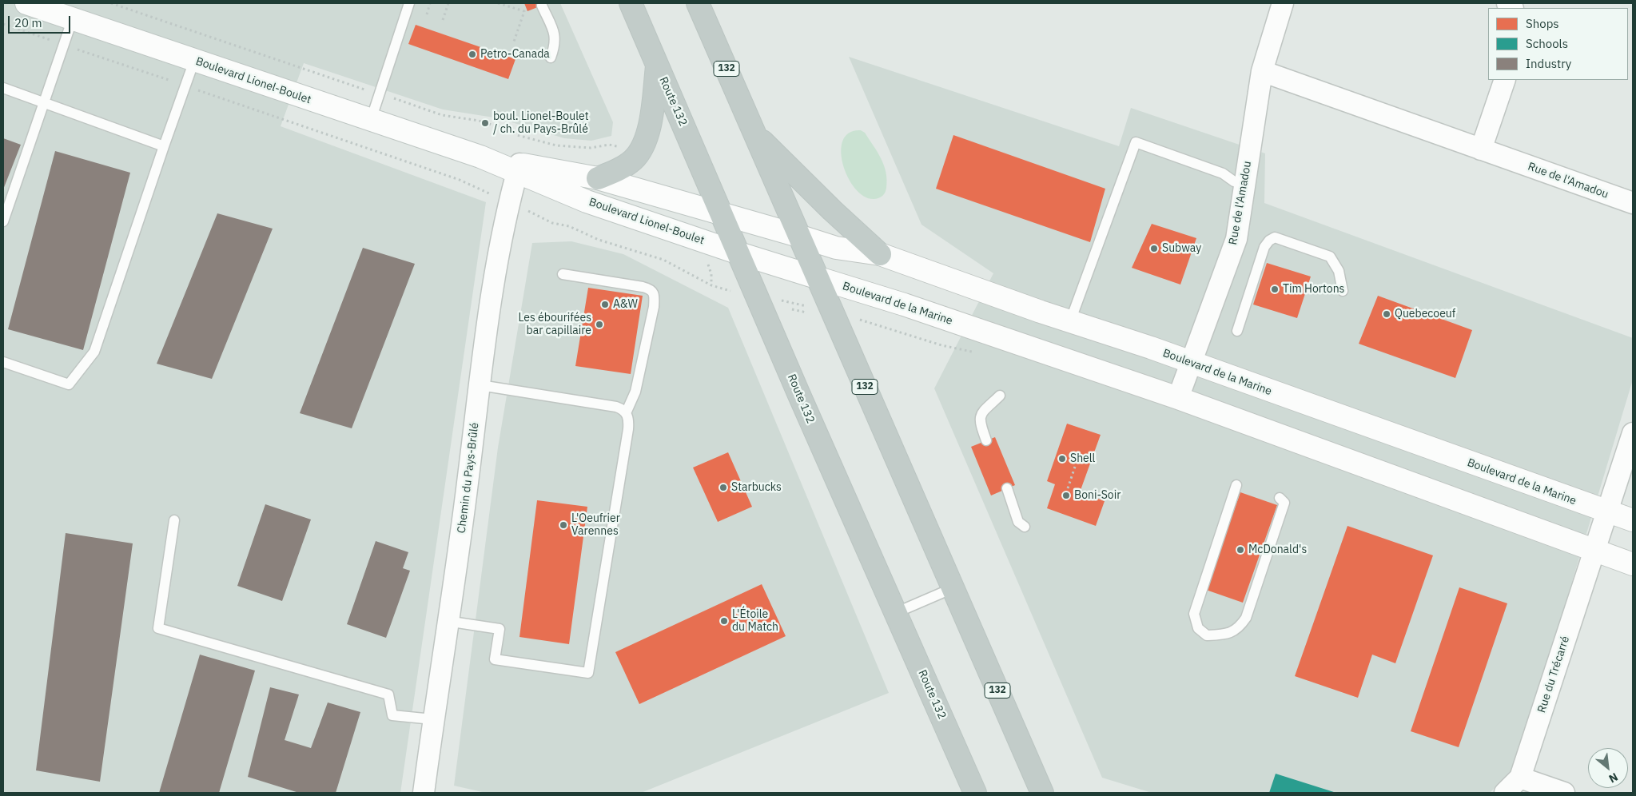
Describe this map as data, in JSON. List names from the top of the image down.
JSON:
{
  "streets": {
    "highway": ["132", "Route 132"],
    "street": [
      "Boulevard Lionel-Boulet",
      "Rue de l'Amadou",
      "Boulevard de la Marine",
      "Chemin du Pays-Brûlé",
      "Rue du Trécarré"
    ]
  },
  "crossings": [
    ["132", "Boulevard Lionel-Boulet"],
    ["132", "Boulevard de la Marine"],
    ["Boulevard Lionel-Boulet", "Route 132"],
    ["Boulevard Lionel-Boulet", "Boulevard de la Marine"],
    ["Boulevard Lionel-Boulet", "Chemin du Pays-Brûlé"],
    ["Rue de l'Amadou", "Boulevard de la Marine"],
    ["Boulevard de la Marine", "Rue du Trécarré"]
  ],
  "places": [
    "Petro-Canada",
    "boul. Lionel-Boulet / ch. du Pays-Brûlé",
    "Subway",
    "Tim Hortons",
    "A&W",
    "Quebecoeuf",
    "Les ébourifées bar capillaire",
    "Shell",
    "Starbucks",
    "Boni-Soir",
    "L'Oeufrier Varennes",
    "McDonald's",
    "L'Étoile du Match"
  ],
  "legend": ["Shops", "Schools", "Industry"],
  "scale_bar": "20 m",
  "north": "bottom right"
}
